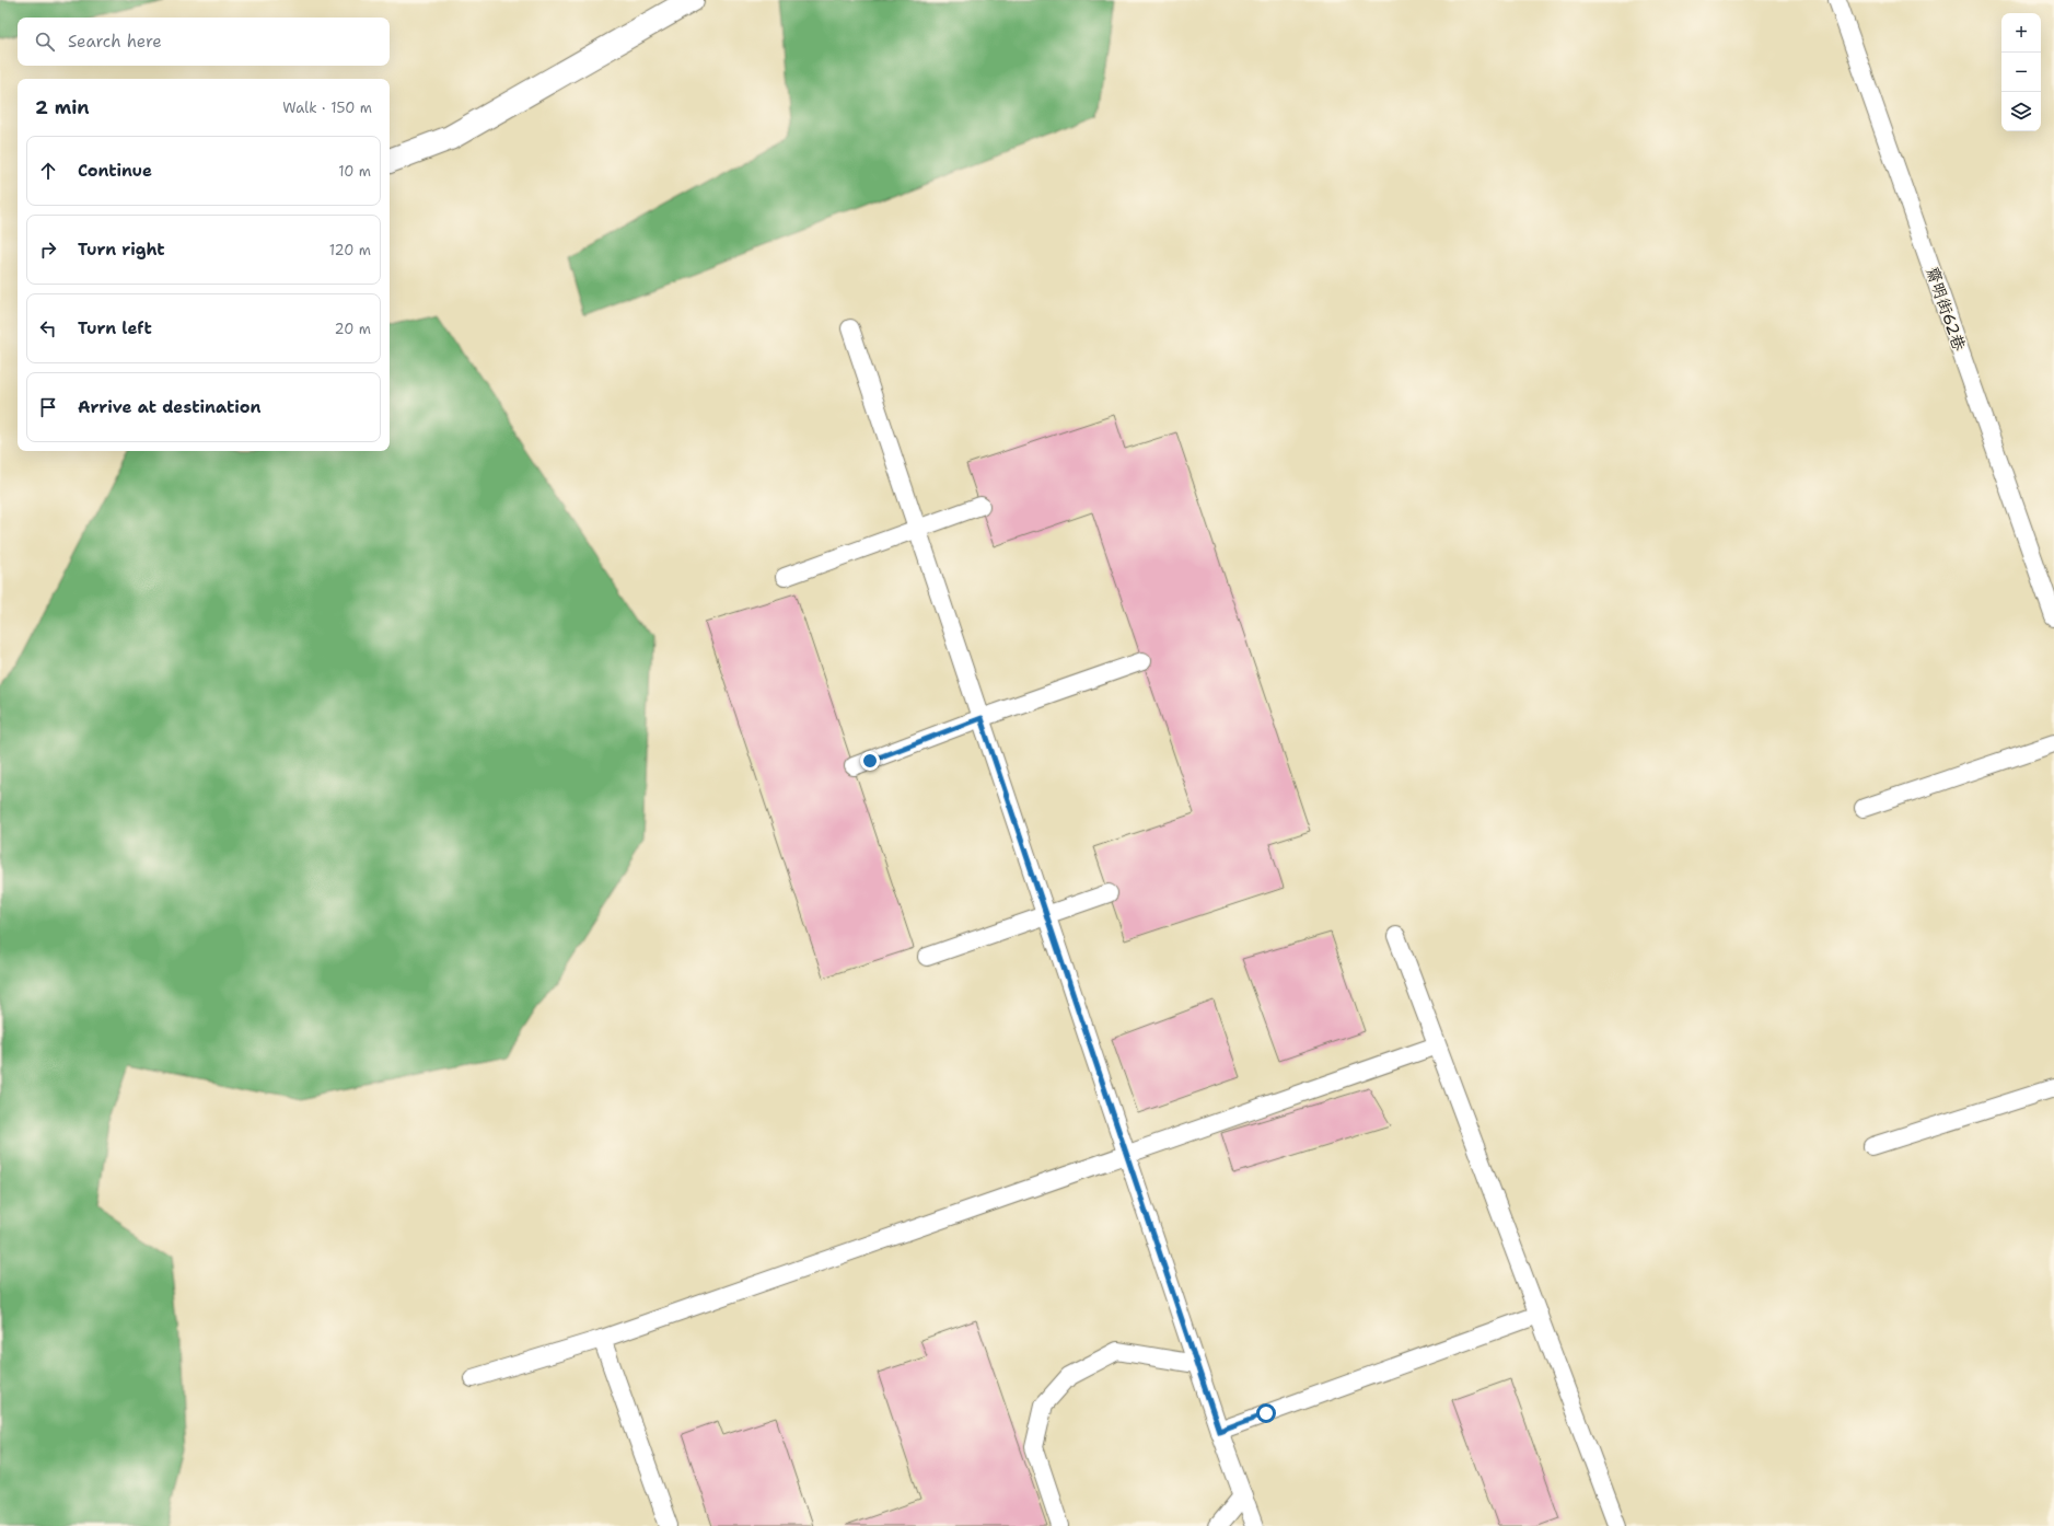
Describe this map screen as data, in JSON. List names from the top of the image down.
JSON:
{
  "streets": {
    "lane": ["齋明街62巷"]
  },
  "page": {
    "map_buttons": ["+", "−"],
    "search": "Search here",
    "heading": ["2 min", "Walk · 150 m"],
    "list": [
      ["Continue", "10 m"],
      ["Turn right", "120 m"],
      ["Turn left", "20 m"],
      "Arrive at destination"
    ]
  }
}
